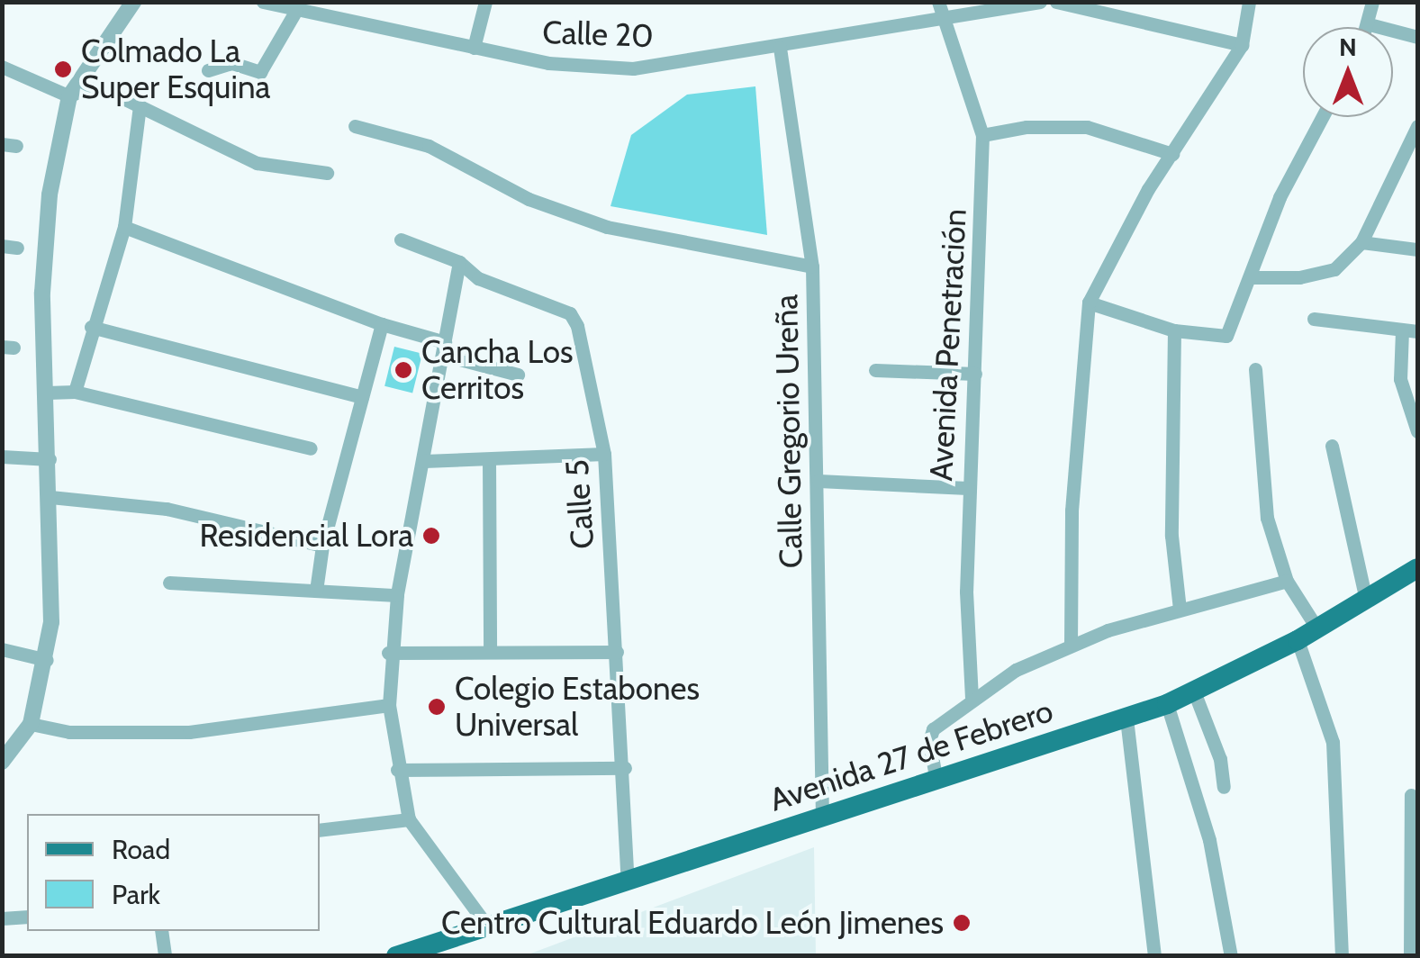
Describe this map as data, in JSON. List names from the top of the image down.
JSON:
{
  "streets": {
    "main road": ["Avenida 27 de Febrero"],
    "street": [
      "Calle 20",
      "Avenida Penetración",
      "Calle Gregorio Ureña",
      "Calle 5"
    ]
  },
  "crossings": [
    ["Calle 20", "Avenida Penetración"],
    ["Calle 20", "Calle Gregorio Ureña"],
    ["Calle Gregorio Ureña", "Avenida 27 de Febrero"],
    ["Calle 5", "Avenida 27 de Febrero"]
  ],
  "places": [
    "Colmado La Super Esquina",
    "Cancha Los Cerritos",
    "Residencial Lora",
    "Colegio Estabones Universal",
    "Centro Cultural Eduardo León Jimenes"
  ],
  "legend": ["Road", "Park"],
  "north": "top"
}
